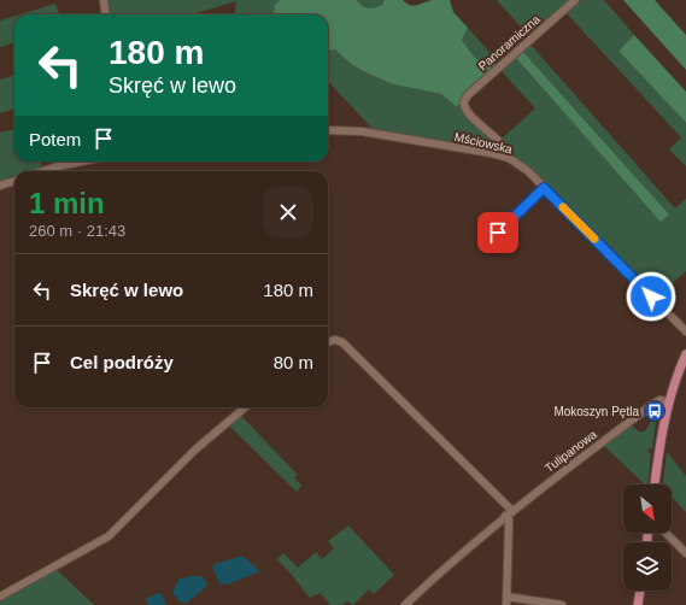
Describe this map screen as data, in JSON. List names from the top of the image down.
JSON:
{
  "streets": {
    "street": ["Panoramiczna", "Mściowska", "Tulipanowa"]
  },
  "crossings": [
    ["Panoramiczna", "Mściowska"]
  ],
  "places": {
    "bus stop": ["Mokoszyn Pętla"]
  },
  "north": "bottom right",
  "page": {
    "turn": ["180 m", "Skręć w lewo"],
    "then": "Potem",
    "heading": ["1 min", "260 m · 21:43"],
    "list": [
      {
        "name": "Skręć w lewo",
        "value": "180 m"
      },
      {
        "name": "Cel podróży",
        "value": "80 m"
      }
    ]
  }
}
